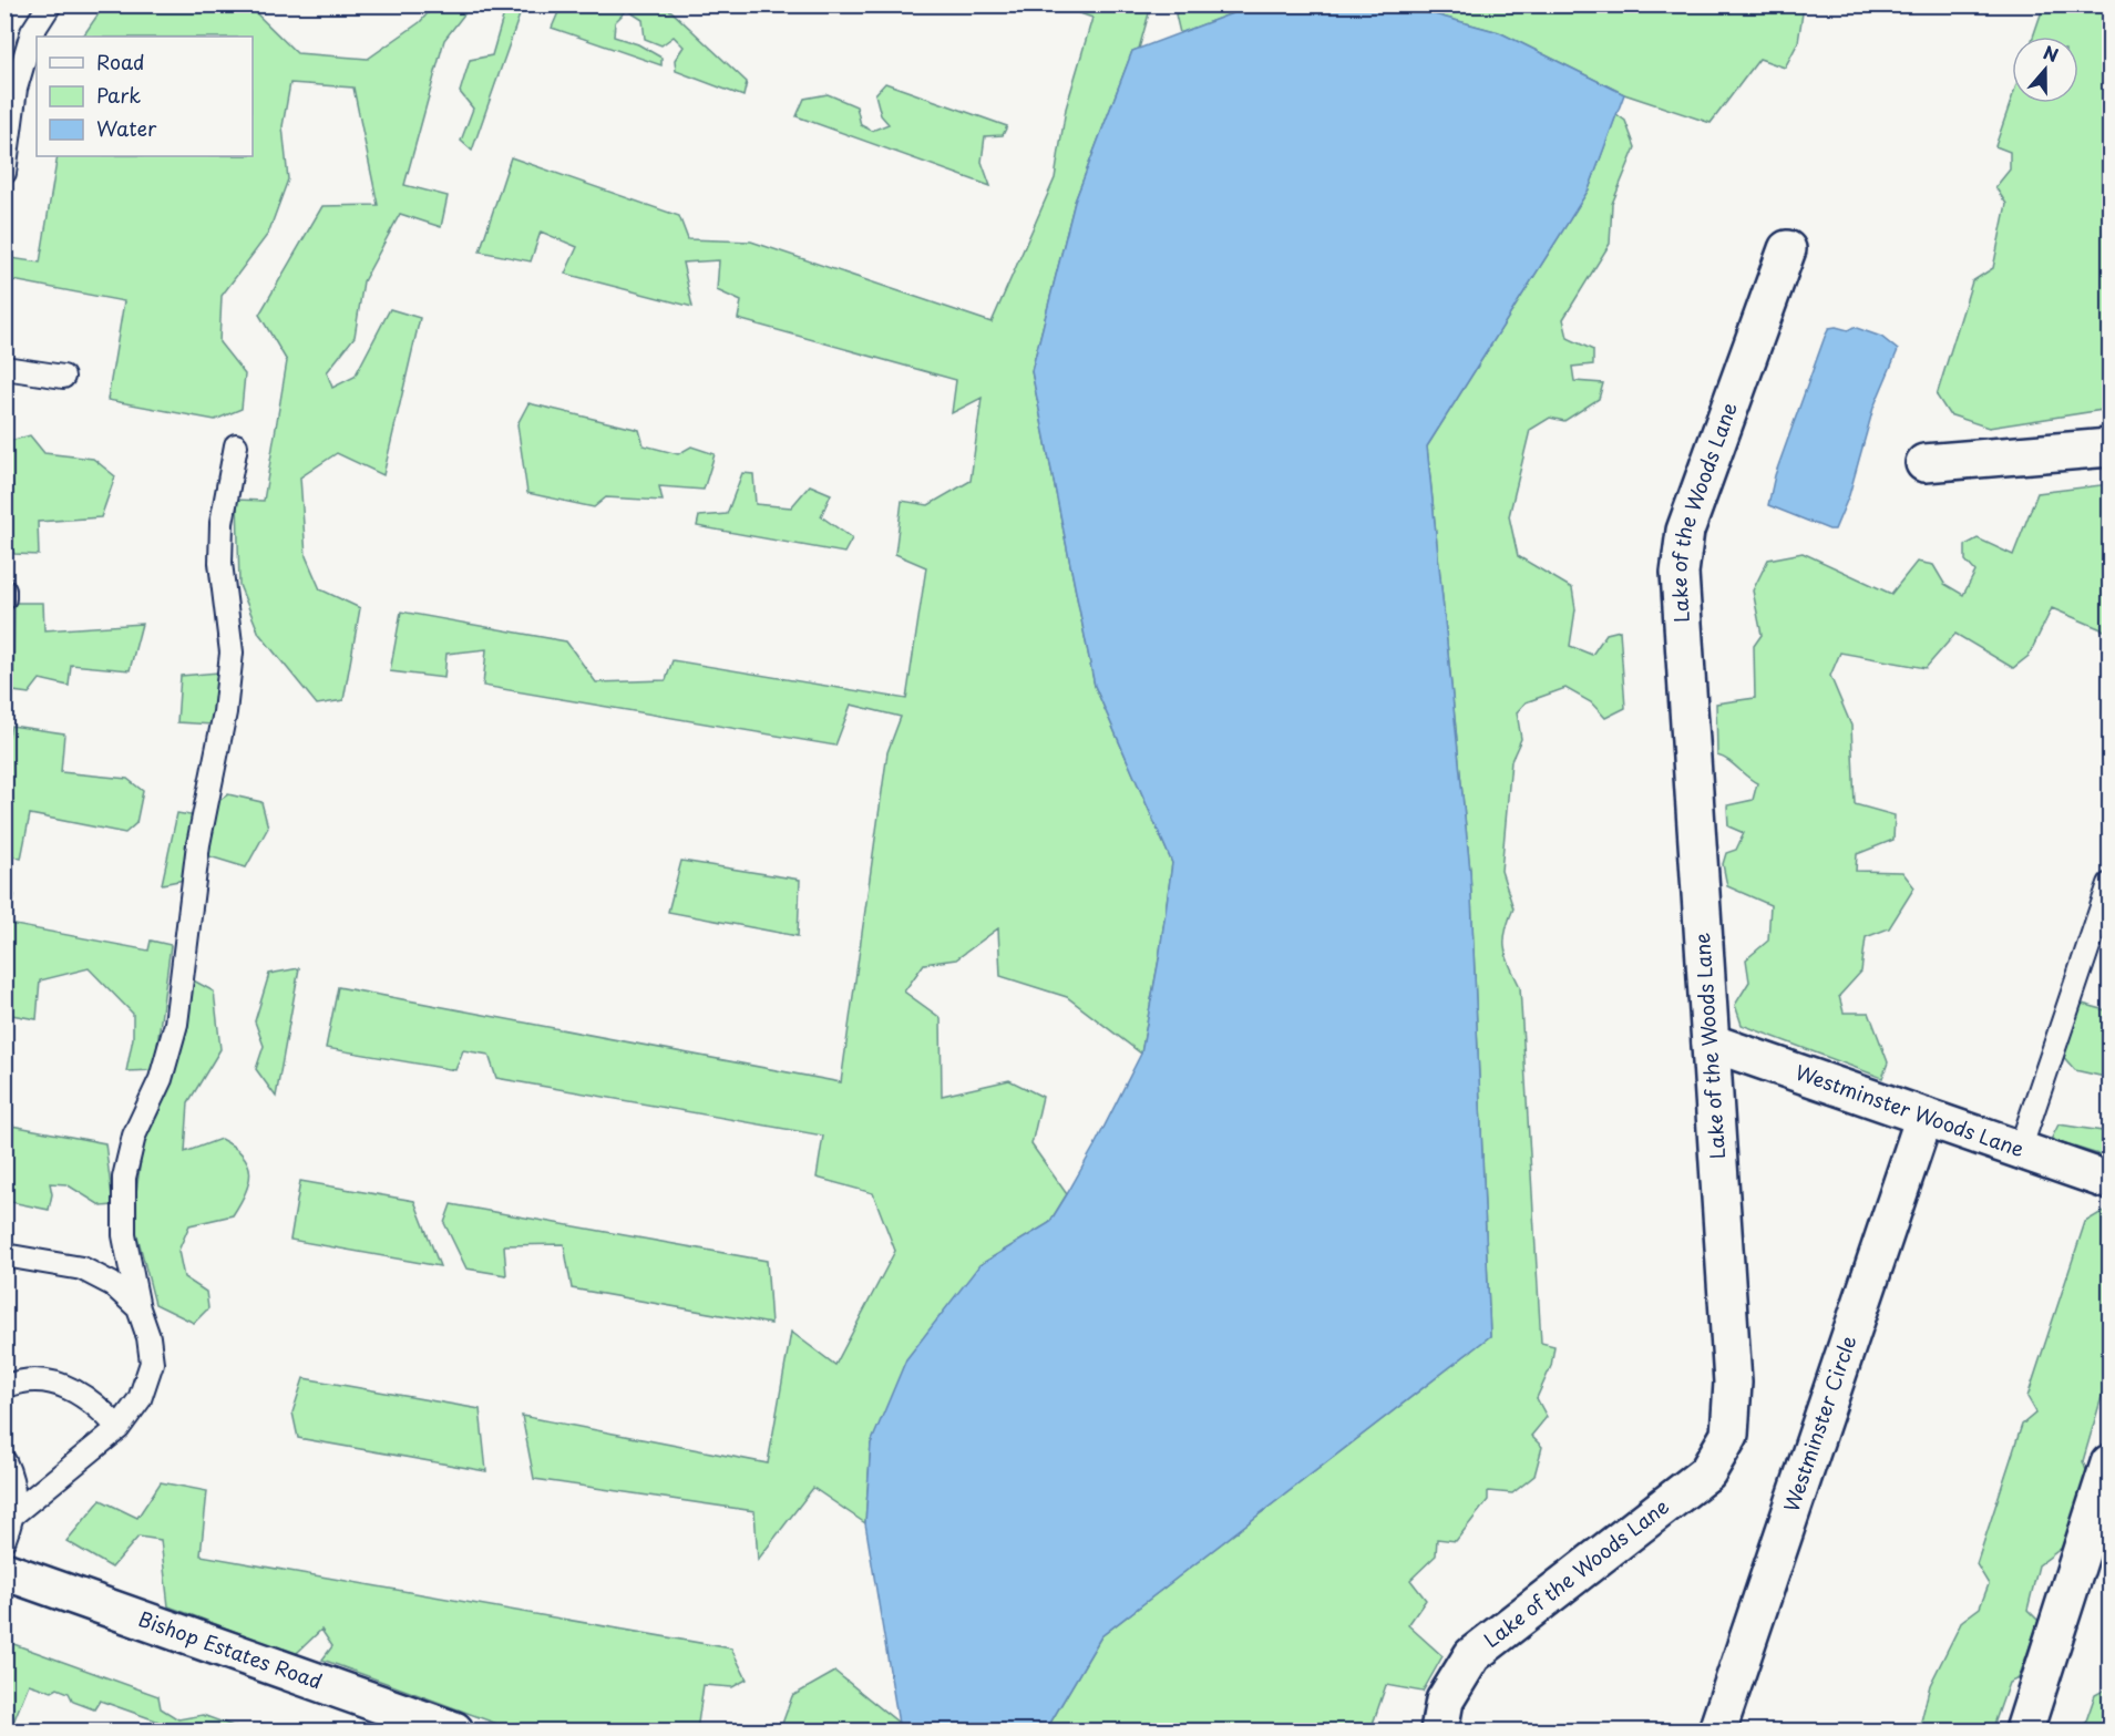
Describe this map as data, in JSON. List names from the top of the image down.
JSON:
{
  "streets": {
    "street": [
      "Lake of the Woods Lane",
      "Westminster Woods Lane",
      "Westminster Circle",
      "Bishop Estates Road"
    ]
  },
  "crossings": [
    ["Lake of the Woods Lane", "Westminster Woods Lane"],
    ["Westminster Woods Lane", "Westminster Circle"]
  ],
  "legend": ["Road", "Park", "Water"],
  "north": "top"
}
